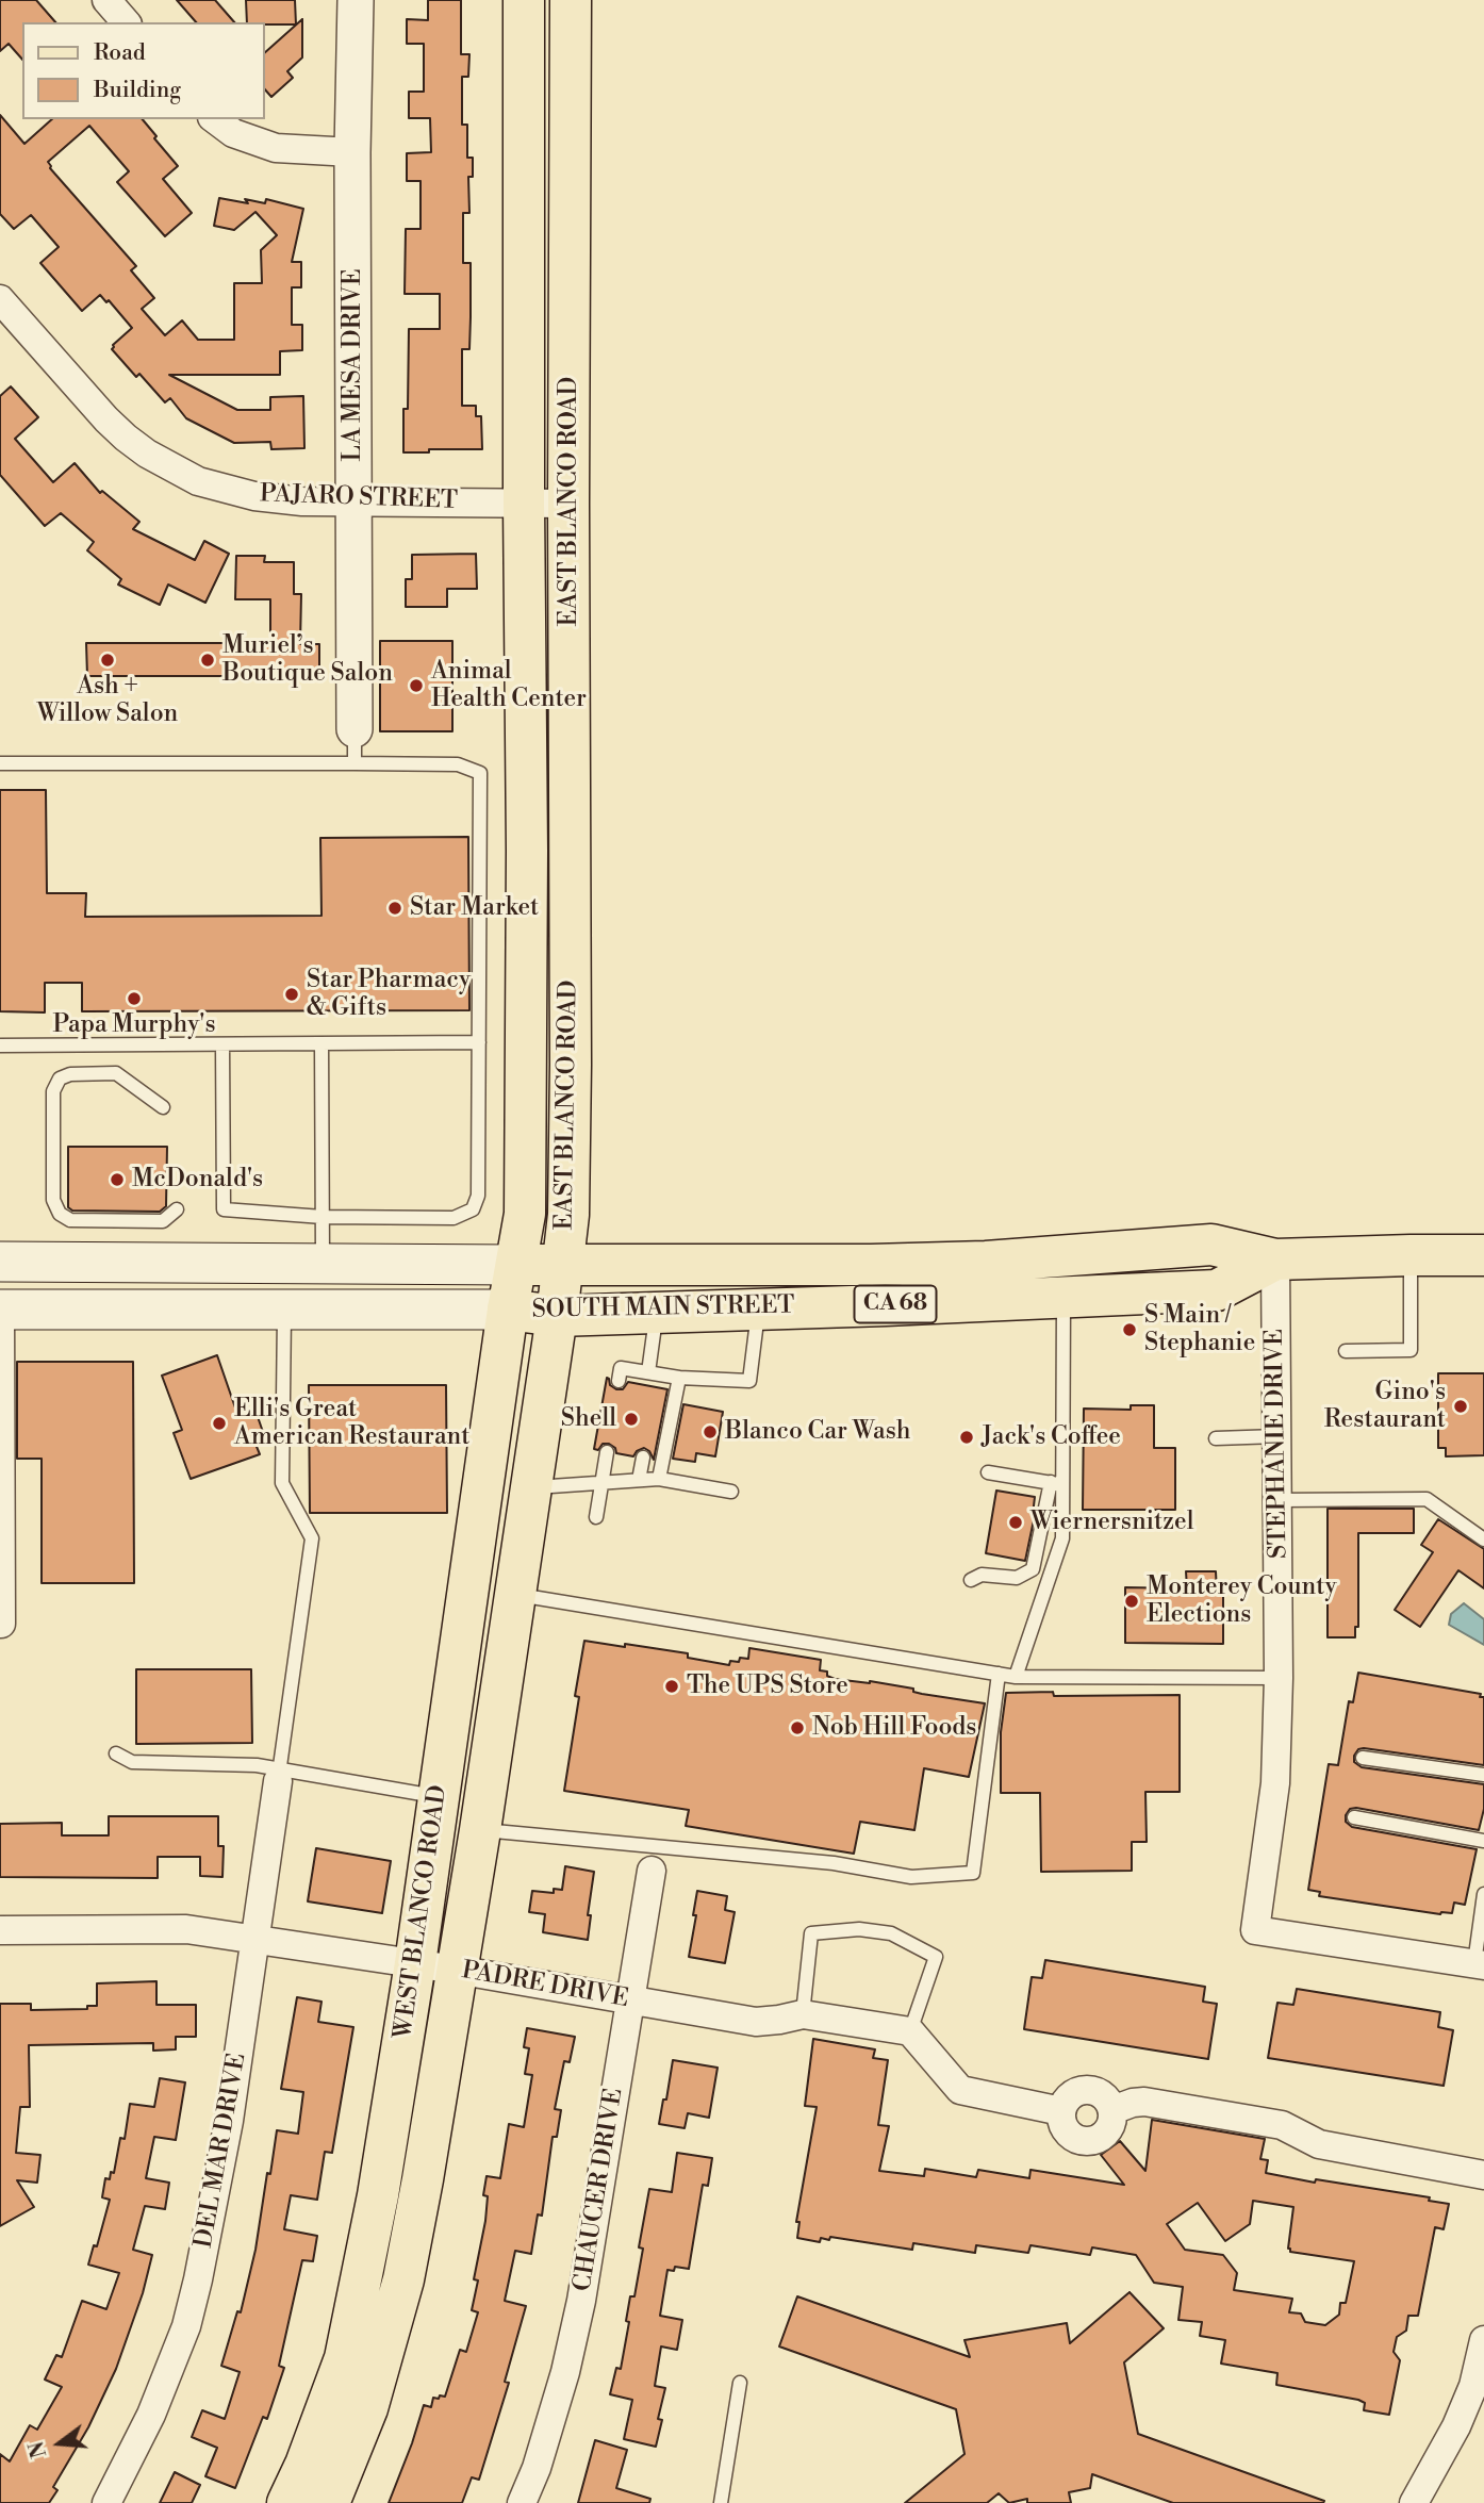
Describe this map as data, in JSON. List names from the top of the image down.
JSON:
{
  "streets": {
    "main road": [
      "EAST BLANCO ROAD",
      "CA 68",
      "SOUTH MAIN STREET",
      "WEST BLANCO ROAD"
    ],
    "street": [
      "LA MESA DRIVE",
      "PAJARO STREET",
      "STEPHANIE DRIVE",
      "PADRE DRIVE",
      "DEL MAR DRIVE",
      "CHAUCER DRIVE"
    ]
  },
  "crossings": [
    ["LA MESA DRIVE", "PAJARO STREET"],
    ["PAJARO STREET", "EAST BLANCO ROAD"],
    ["EAST BLANCO ROAD", "SOUTH MAIN STREET"],
    ["EAST BLANCO ROAD", "WEST BLANCO ROAD"],
    ["SOUTH MAIN STREET", "STEPHANIE DRIVE"],
    ["SOUTH MAIN STREET", "WEST BLANCO ROAD"],
    ["WEST BLANCO ROAD", "PADRE DRIVE"],
    ["PADRE DRIVE", "DEL MAR DRIVE"],
    ["PADRE DRIVE", "CHAUCER DRIVE"]
  ],
  "places": [
    "Ash + Willow Salon",
    "Muriel’s Boutique Salon",
    "Animal Health Center",
    "Star Market",
    "Star Pharmacy & Gifts",
    "Papa Murphy's",
    "McDonald's",
    "S Main / Stephanie",
    "Gino's Restaurant",
    "Shell",
    "Elli's Great American Restaurant",
    "Blanco Car Wash",
    "Jack's Coffee",
    "Wiernersnitzel",
    "Monterey County Elections",
    "The UPS Store",
    "Nob Hill Foods"
  ],
  "legend": ["Road", "Building"],
  "north": "left"
}
